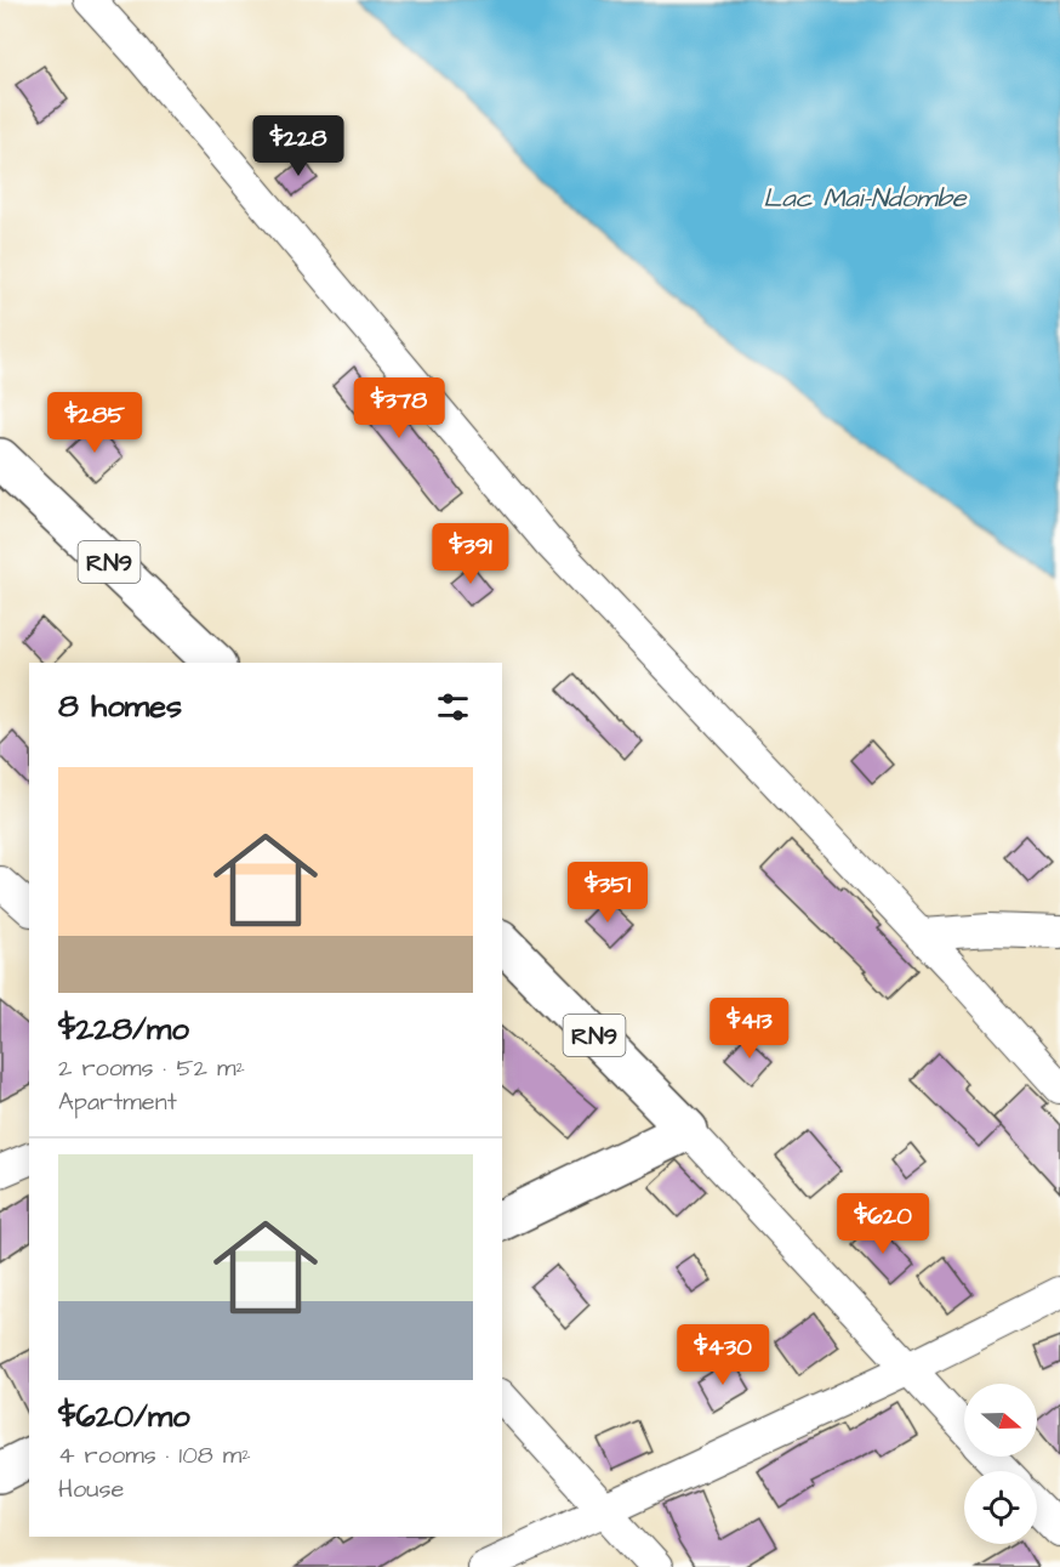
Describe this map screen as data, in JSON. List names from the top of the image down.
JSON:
{
  "streets": {
    "main road": ["RN9"]
  },
  "water": ["Lac Mai-Ndombe"],
  "north": "right",
  "page": {
    "price": [
      "$228",
      "$378",
      "$285",
      "$391",
      "$351",
      "$413",
      "$620",
      "$430"
    ],
    "heading": "8 homes",
    "list": [
      {
        "name": "$228/mo",
        "note": "2 rooms · 52 m² · Apartment"
      },
      {
        "name": "$620/mo",
        "note": "4 rooms · 108 m² · House"
      }
    ]
  }
}
